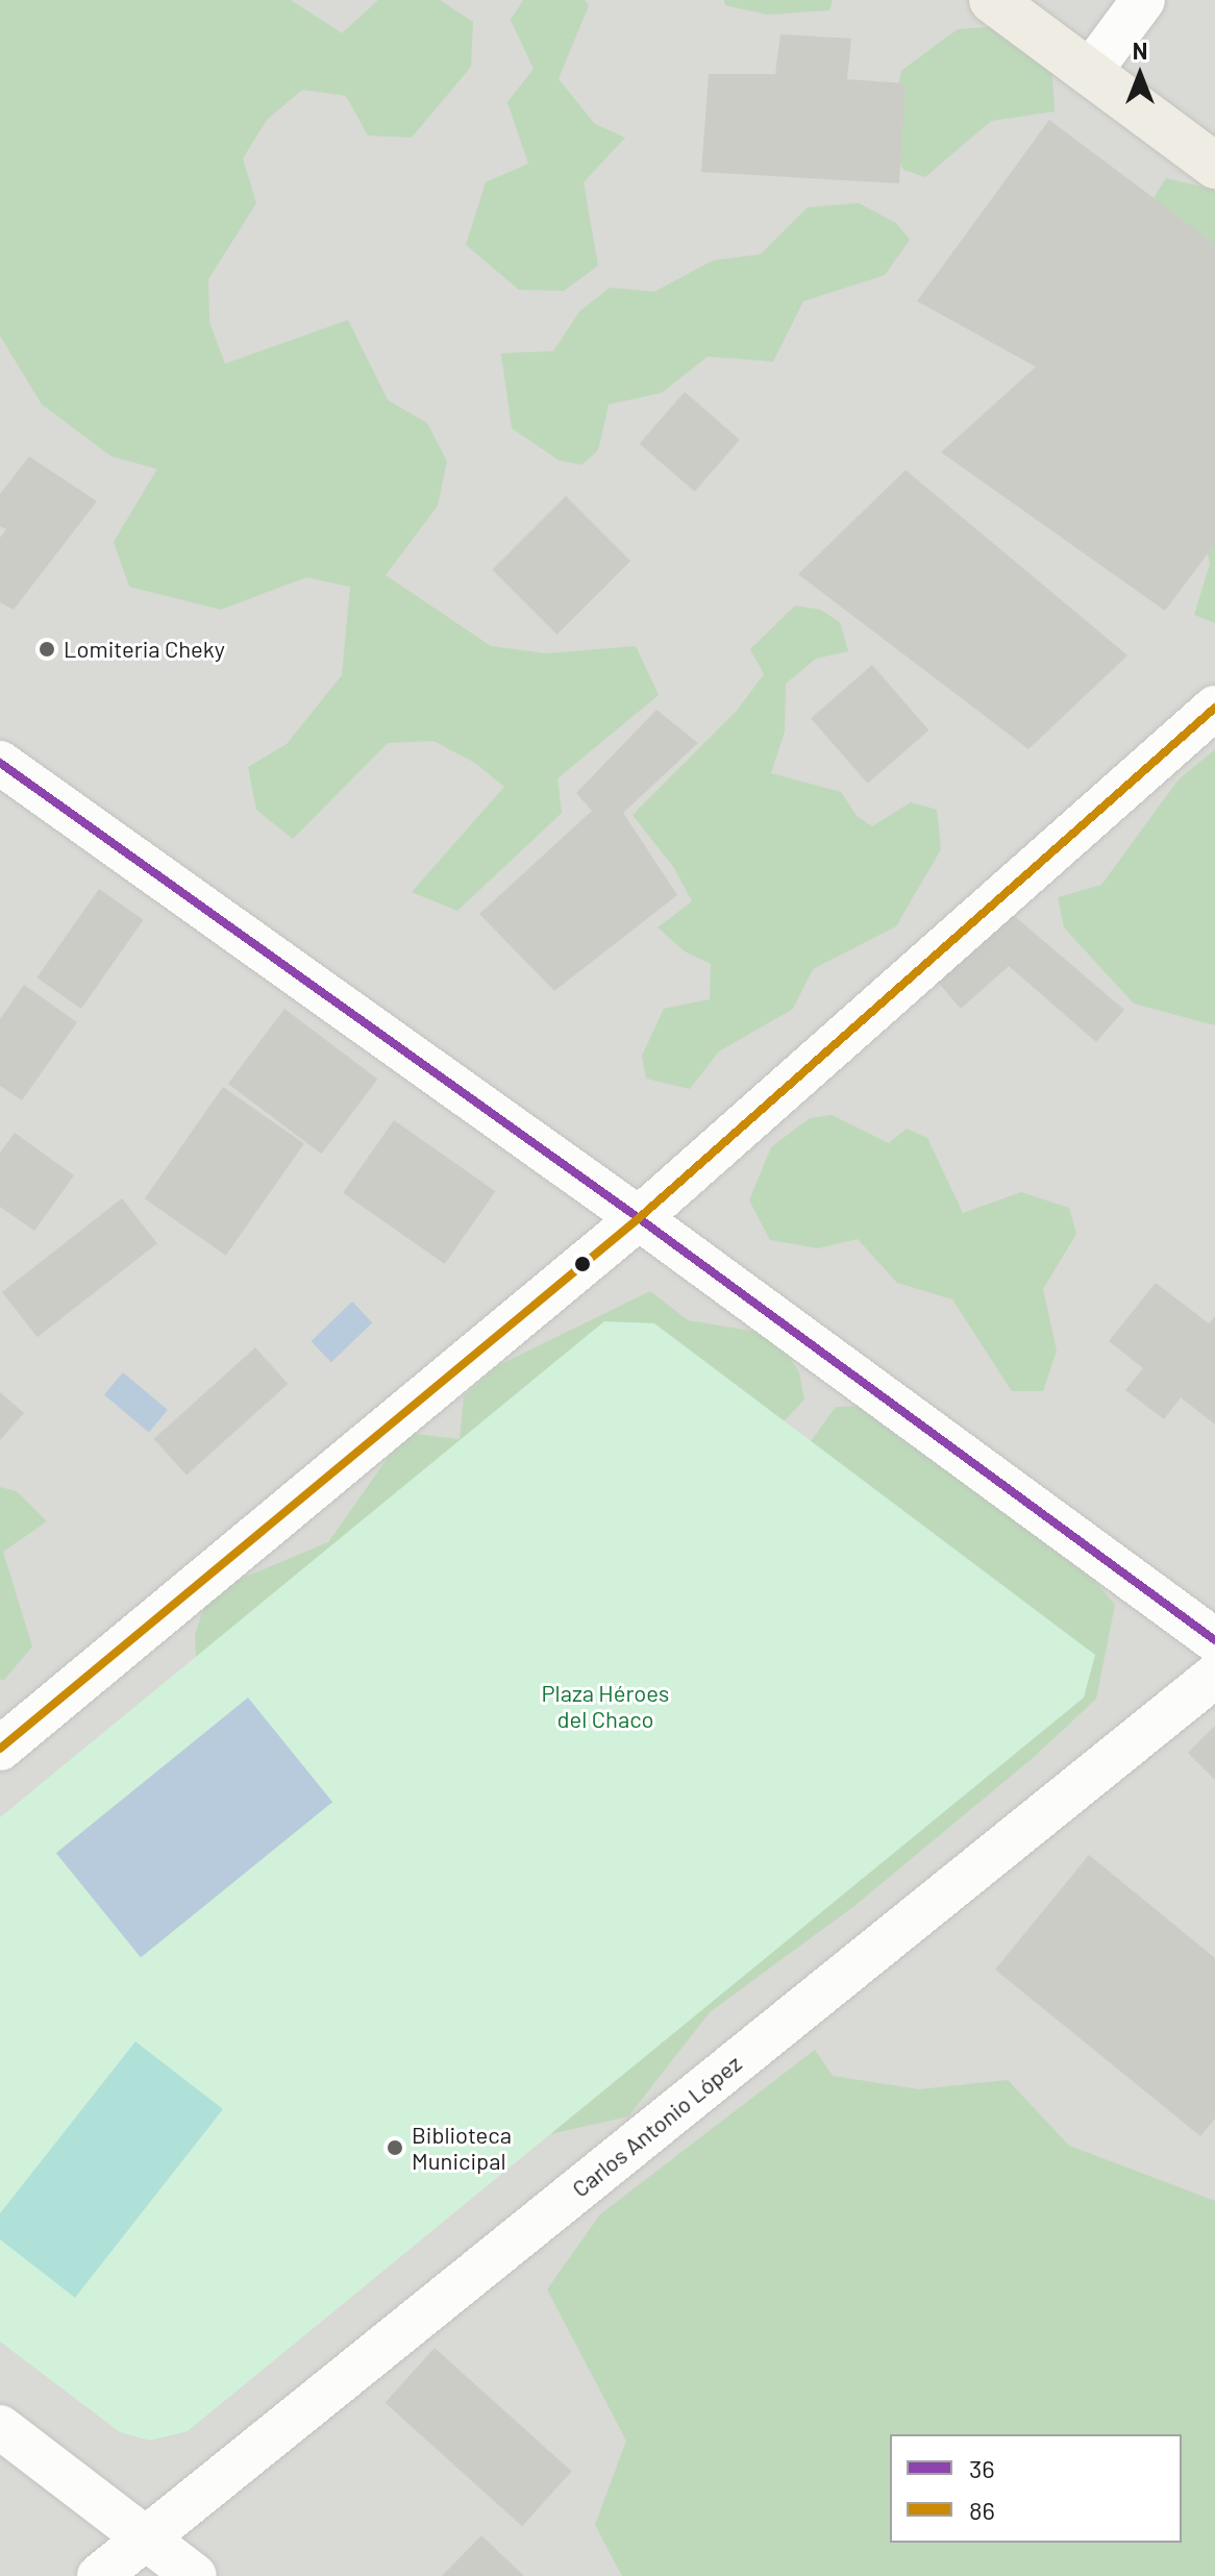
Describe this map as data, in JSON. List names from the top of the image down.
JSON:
{
  "streets": {
    "street": ["Carlos Antonio López"]
  },
  "parks": ["Plaza Héroes del Chaco"],
  "places": ["Lomiteria Cheky", "Biblioteca Municipal"],
  "lines": ["transit line 86", "transit line 36"],
  "legend": ["36", "86"],
  "north": "top"
}
